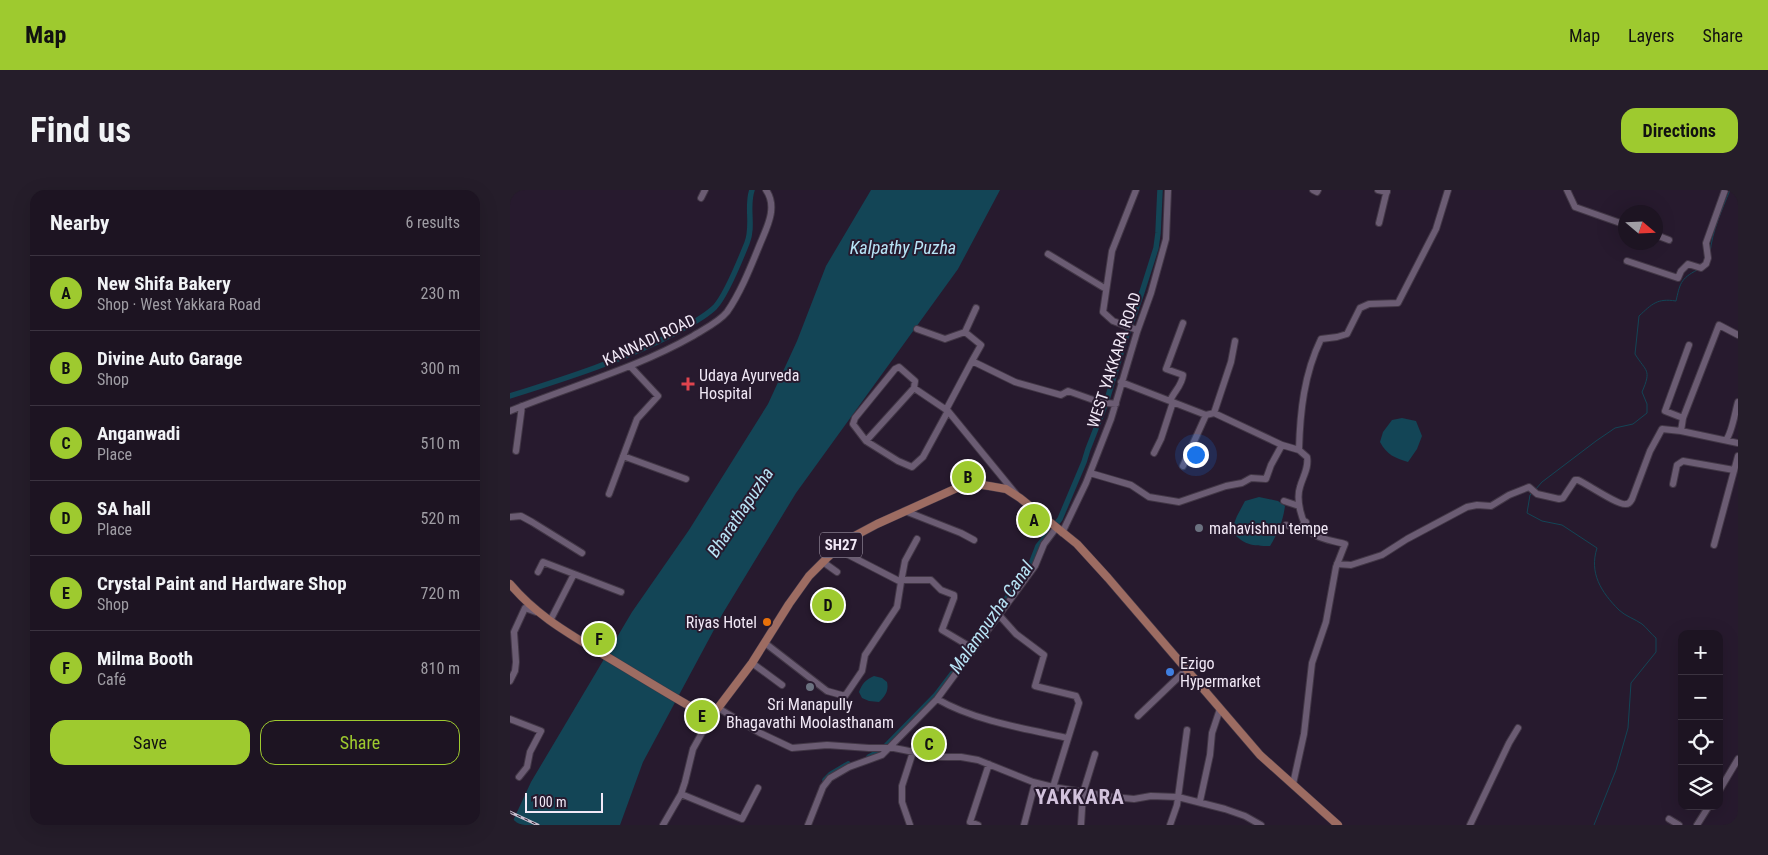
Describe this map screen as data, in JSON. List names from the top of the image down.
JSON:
{
  "streets": {
    "main road": ["SH27"],
    "street": ["KANNADI ROAD", "WEST YAKKARA ROAD"]
  },
  "crossings": [
    ["WEST YAKKARA ROAD", "SH27"]
  ],
  "districts": ["YAKKARA"],
  "water": ["Kalpathy Puzha", "Bharathapuzha", "Malampuzha Canal"],
  "places": {
    "health": ["Udaya Ayurveda Hospital"],
    "other": [
      "mahavishnu tempe",
      "Riyas Hotel",
      "Ezigo Hypermarket",
      "Sri Manapully Bhagavathi Moolasthanam"
    ]
  },
  "scale_bar": "100 m",
  "north": "right",
  "page": {
    "header": "Map",
    "nav": ["Map", "Layers", "Share"],
    "buttons": [
      "Directions",
      ["Save", "Share"]
    ],
    "title": "Find us",
    "heading": ["Nearby", "6 results"],
    "list": [
      {
        "mark": "A",
        "name": "New Shifa Bakery",
        "note": "Shop · West Yakkara Road",
        "value": "230 m"
      },
      {
        "mark": "B",
        "name": "Divine Auto Garage",
        "note": "Shop",
        "value": "300 m"
      },
      {
        "mark": "C",
        "name": "Anganwadi",
        "note": "Place",
        "value": "510 m"
      },
      {
        "mark": "D",
        "name": "SA hall",
        "note": "Place",
        "value": "520 m"
      },
      {
        "mark": "E",
        "name": "Crystal Paint and Hardware Shop",
        "note": "Shop",
        "value": "720 m"
      },
      {
        "mark": "F",
        "name": "Milma Booth",
        "note": "Café",
        "value": "810 m"
      }
    ],
    "pins": [
      "B",
      "A",
      "D",
      "F",
      "E",
      "C"
    ],
    "map_buttons": ["+", "−"],
    "scale": "100 m"
  }
}
